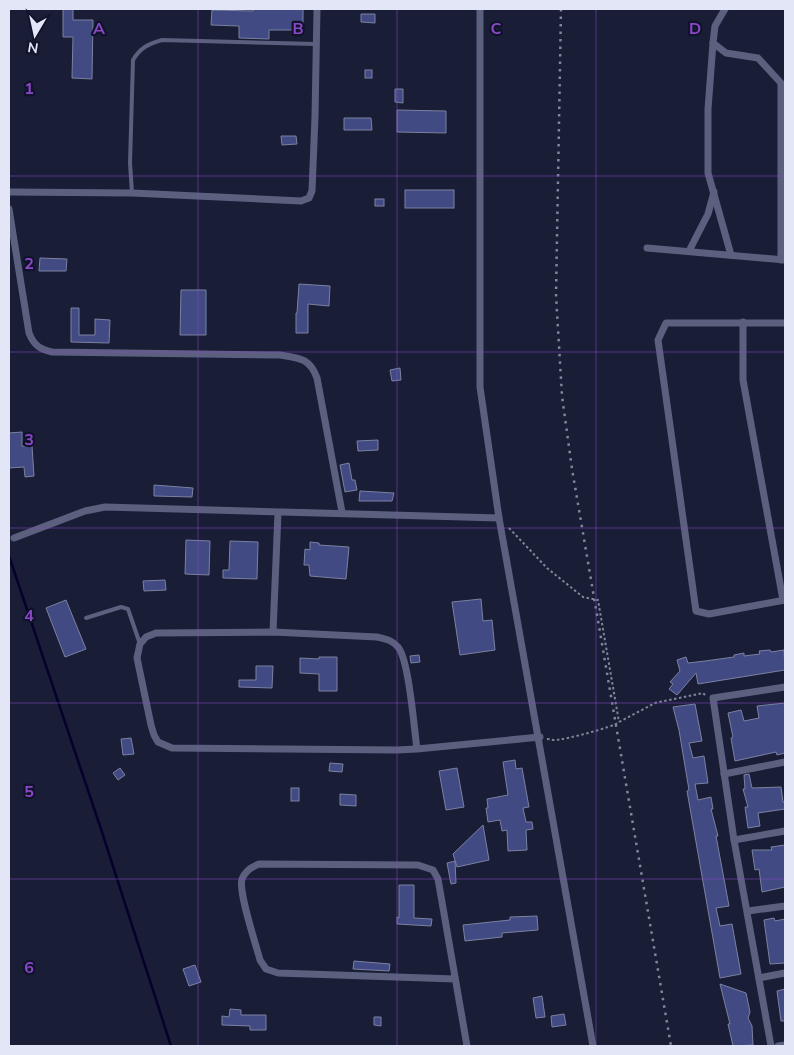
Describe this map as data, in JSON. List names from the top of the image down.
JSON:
{
  "north": "bottom",
  "grid": {
    "columns": [
      "A",
      "B",
      "C",
      "D"
    ],
    "rows": [
      "1",
      "2",
      "3",
      "4",
      "5",
      "6"
    ]
  }
}
